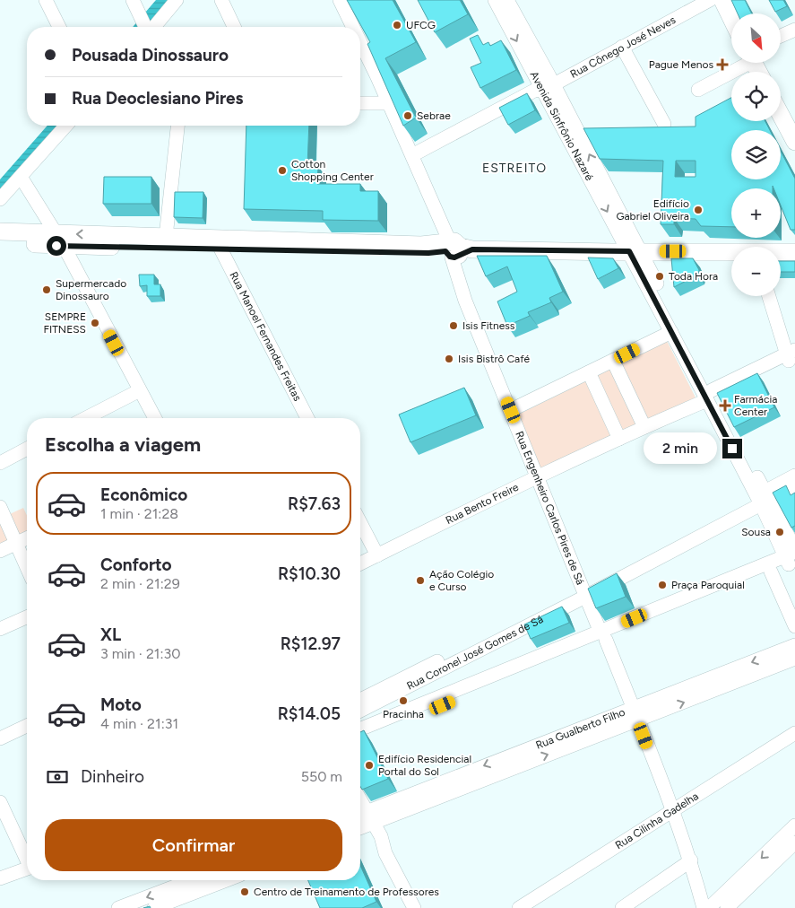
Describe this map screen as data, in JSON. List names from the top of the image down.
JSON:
{
  "streets": {
    "street": [
      "Rua Cônego José Neves",
      "Avenida Sinfrônio Nazaré",
      "Rua Manoel Fernandes Freitas",
      "Rua Bento Freire",
      "Rua Engenheiro Carlos Pires de Sá",
      "Rua Coronel José Gomes de Sá",
      "Rua Gualberto Filho",
      "Rua Cilinha Gadelha"
    ]
  },
  "crossings": [
    ["Rua Cônego José Neves", "Avenida Sinfrônio Nazaré"],
    ["Rua Cônego José Neves", "Rua Engenheiro Carlos Pires de Sá"],
    ["Rua Bento Freire", "Rua Engenheiro Carlos Pires de Sá"],
    ["Rua Engenheiro Carlos Pires de Sá", "Rua Coronel José Gomes de Sá"],
    ["Rua Engenheiro Carlos Pires de Sá", "Rua Gualberto Filho"],
    ["Rua Engenheiro Carlos Pires de Sá", "Rua Cilinha Gadelha"]
  ],
  "districts": ["ESTREITO"],
  "places": {
    "other": [
      "UFCG",
      "Sebrae",
      "Cotton Shopping Center",
      "Edifício Gabriel Oliveira",
      "Toda Hora",
      "Supermercado Dinossauro",
      "SEMPRE FITNESS",
      "Isis Fitness",
      "Isis Bistrô Café",
      "Sousa",
      "Ação Colégio e Curso",
      "Praça Paroquial",
      "Pracinha",
      "Edifício Residencial Portal do Sol",
      "Centro de Treinamento de Professores"
    ],
    "health": ["Pague Menos", "Farmácia Center"]
  },
  "north": "bottom right",
  "page": {
    "map_buttons": ["+", "−"],
    "banner": ["Pousada Dinossauro", "Rua Deoclesiano Pires"],
    "heading": "Escolha a viagem",
    "bubble": "2 min",
    "list": [
      {
        "name": "Econômico",
        "note": "1 min · 21:28",
        "value": "R$7.63"
      },
      {
        "name": "Conforto",
        "note": "2 min · 21:29",
        "value": "R$10.30"
      },
      {
        "name": "XL",
        "note": "3 min · 21:30",
        "value": "R$12.97"
      },
      {
        "name": "Moto",
        "note": "4 min · 21:31",
        "value": "R$14.05"
      }
    ],
    "pay": ["Dinheiro", "550 m"],
    "buttons": "Confirmar"
  }
}
